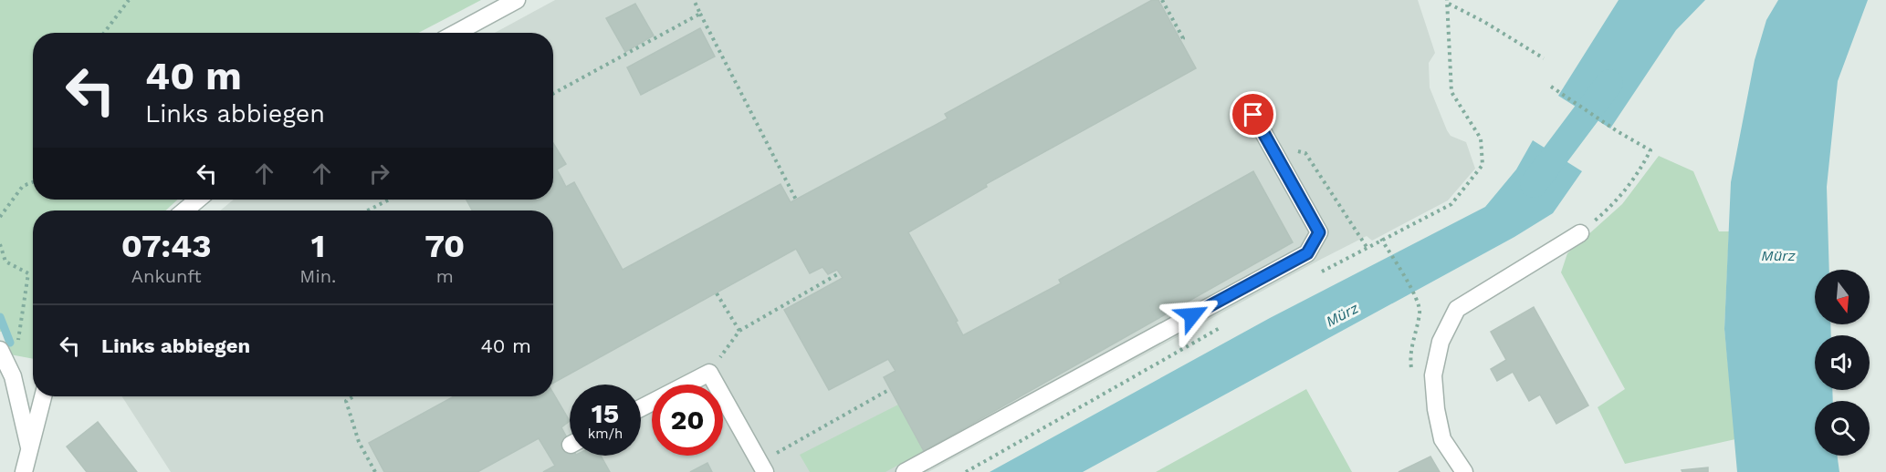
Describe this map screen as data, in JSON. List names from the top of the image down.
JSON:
{
  "water": ["Mürz"],
  "north": "bottom",
  "page": {
    "turn": ["40 m", "Links abbiegen"],
    "eta": [
      "07:43",
      "Ankunft",
      "1",
      "Min.",
      "70",
      "m"
    ],
    "list": [
      {
        "name": "Links abbiegen",
        "value": "40 m"
      }
    ],
    "speed": "15 km/h",
    "limit": "20"
  }
}
